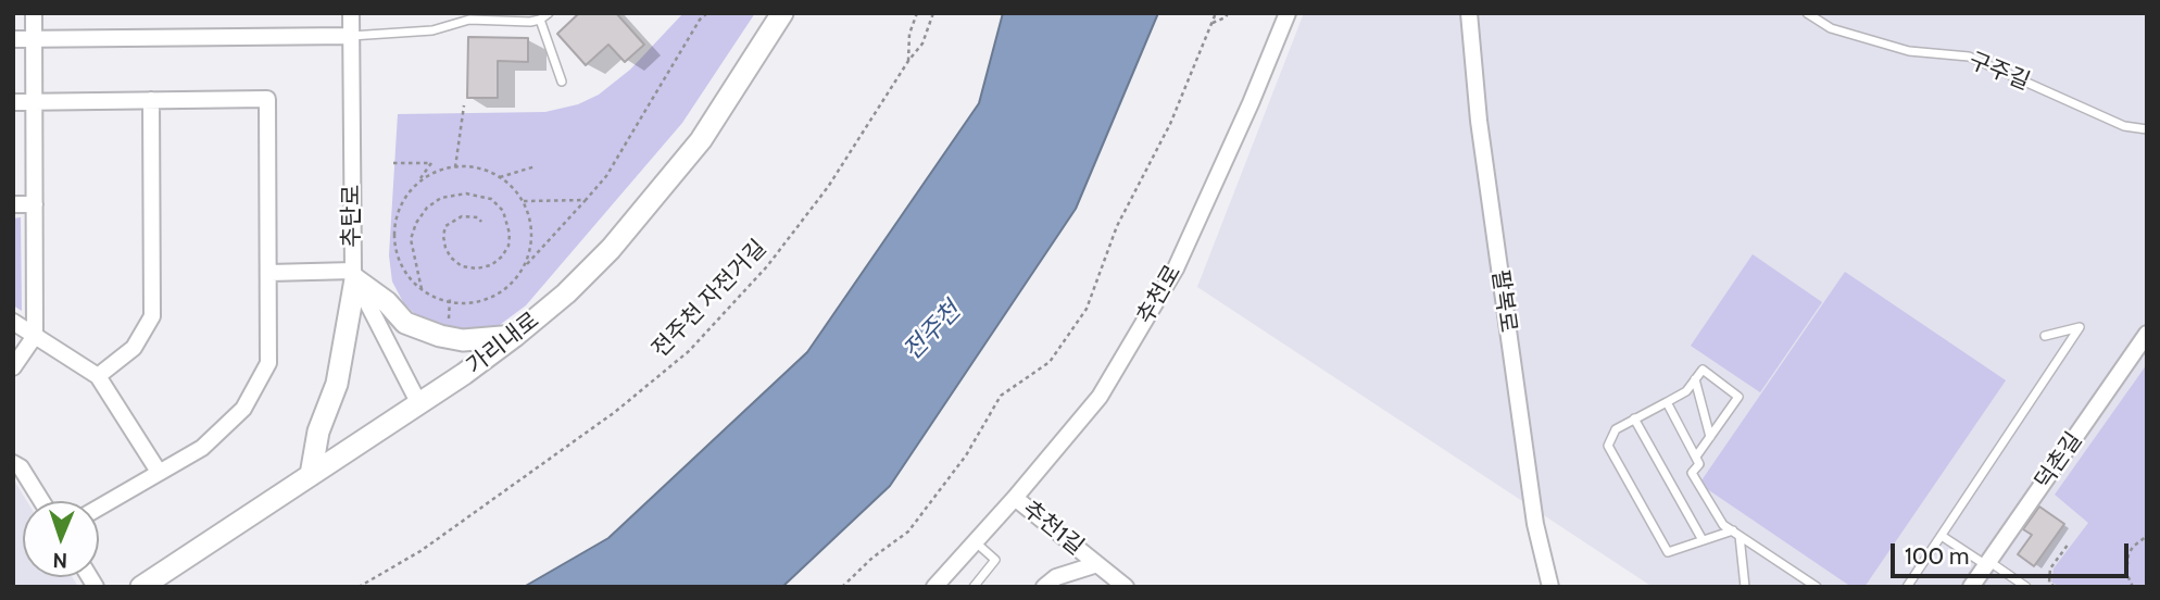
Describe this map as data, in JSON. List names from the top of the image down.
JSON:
{
  "streets": {
    "street": [
      "추탄로",
      "추천로",
      "팔복로",
      "가리내로",
      "덕촌길",
      "추천1길"
    ],
    "lane": ["구주길"],
    "path": ["전주천 자전거길"]
  },
  "crossings": [
    ["추탄로", "가리내로"],
    ["추천로", "추천1길"]
  ],
  "water": ["전주천"],
  "scale_bar": "100 m",
  "north": "bottom"
}
